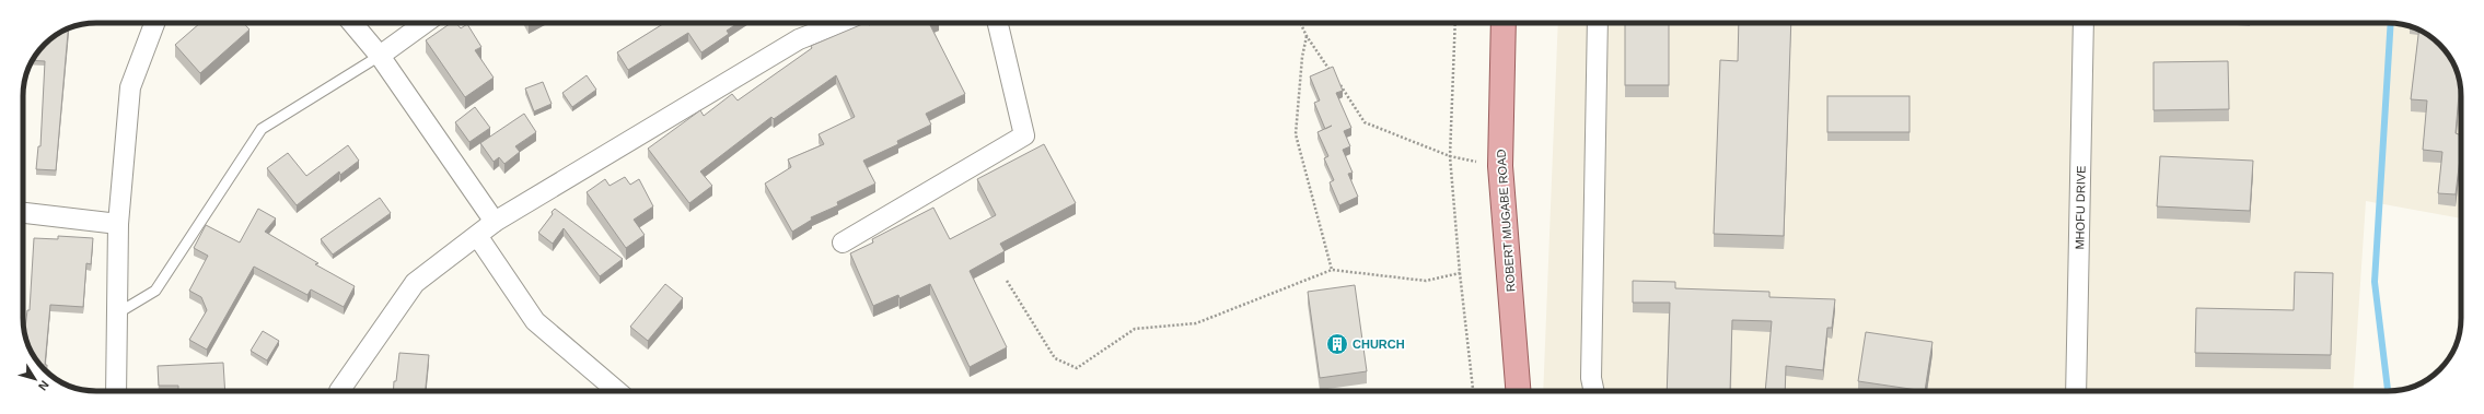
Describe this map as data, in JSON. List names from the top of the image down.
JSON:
{
  "streets": {
    "main road": ["ROBERT MUGABE ROAD"],
    "street": ["MHOFU DRIVE"]
  },
  "places": {
    "building": ["CHURCH"]
  },
  "north": "bottom right"
}
